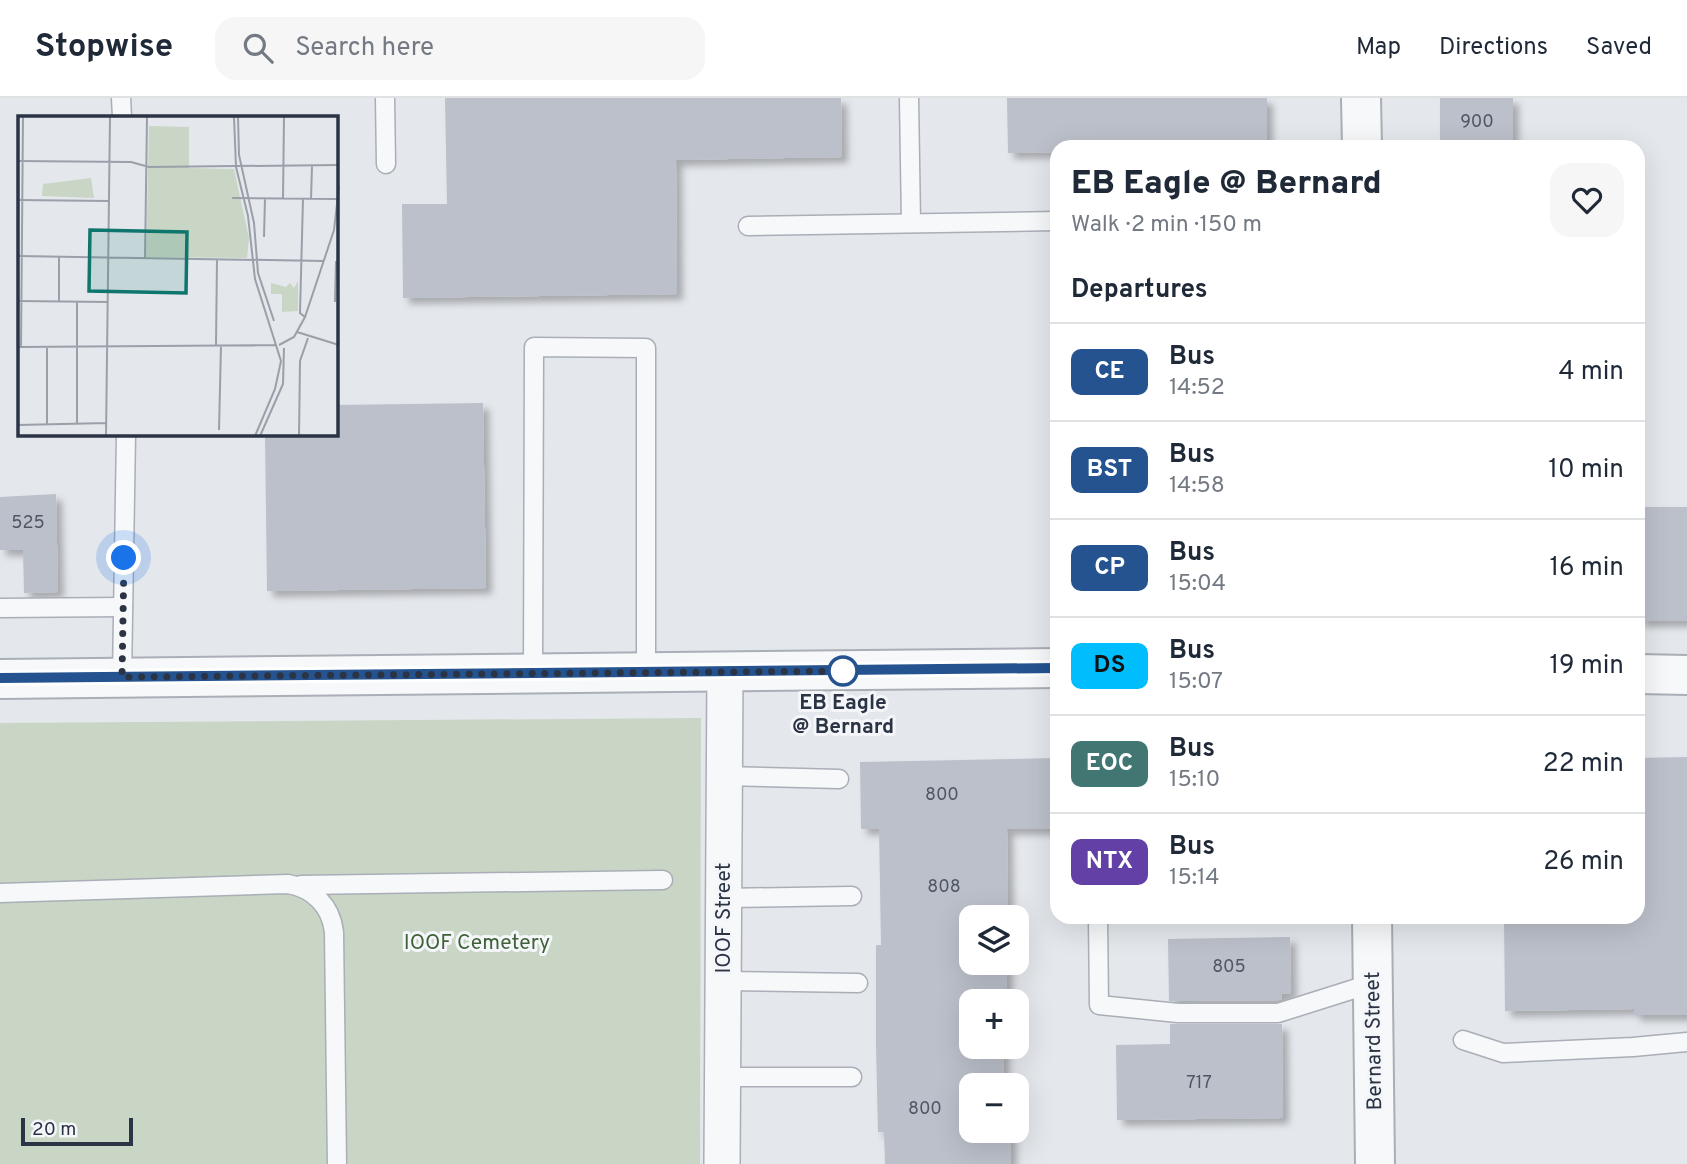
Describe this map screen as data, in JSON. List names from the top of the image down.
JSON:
{
  "streets": {
    "street": ["IOOF Street", "Bernard Street"]
  },
  "parks": ["IOOF Cemetery"],
  "places": ["EB Eagle @ Bernard"],
  "lines": ["bus line CE"],
  "house_numbers": [
    "900",
    "525",
    "800",
    "808",
    "805",
    "717",
    "800"
  ],
  "scale_bar": "20 m",
  "page": {
    "header": "Stopwise",
    "search": "Search here",
    "nav": ["Map", "Directions", "Saved"],
    "heading": [
      ["EB Eagle @ Bernard", "Walk · 2 min · 150 m"],
      "Departures"
    ],
    "list": [
      {
        "mark": "CE",
        "name": "Bus",
        "note": "14:52",
        "value": "4 min"
      },
      {
        "mark": "BST",
        "name": "Bus",
        "note": "14:58",
        "value": "10 min"
      },
      {
        "mark": "CP",
        "name": "Bus",
        "note": "15:04",
        "value": "16 min"
      },
      {
        "mark": "DS",
        "name": "Bus",
        "note": "15:07",
        "value": "19 min"
      },
      {
        "mark": "EOC",
        "name": "Bus",
        "note": "15:10",
        "value": "22 min"
      },
      {
        "mark": "NTX",
        "name": "Bus",
        "note": "15:14",
        "value": "26 min"
      }
    ],
    "map_buttons": ["+", "−"],
    "scale": "20 m"
  }
}
